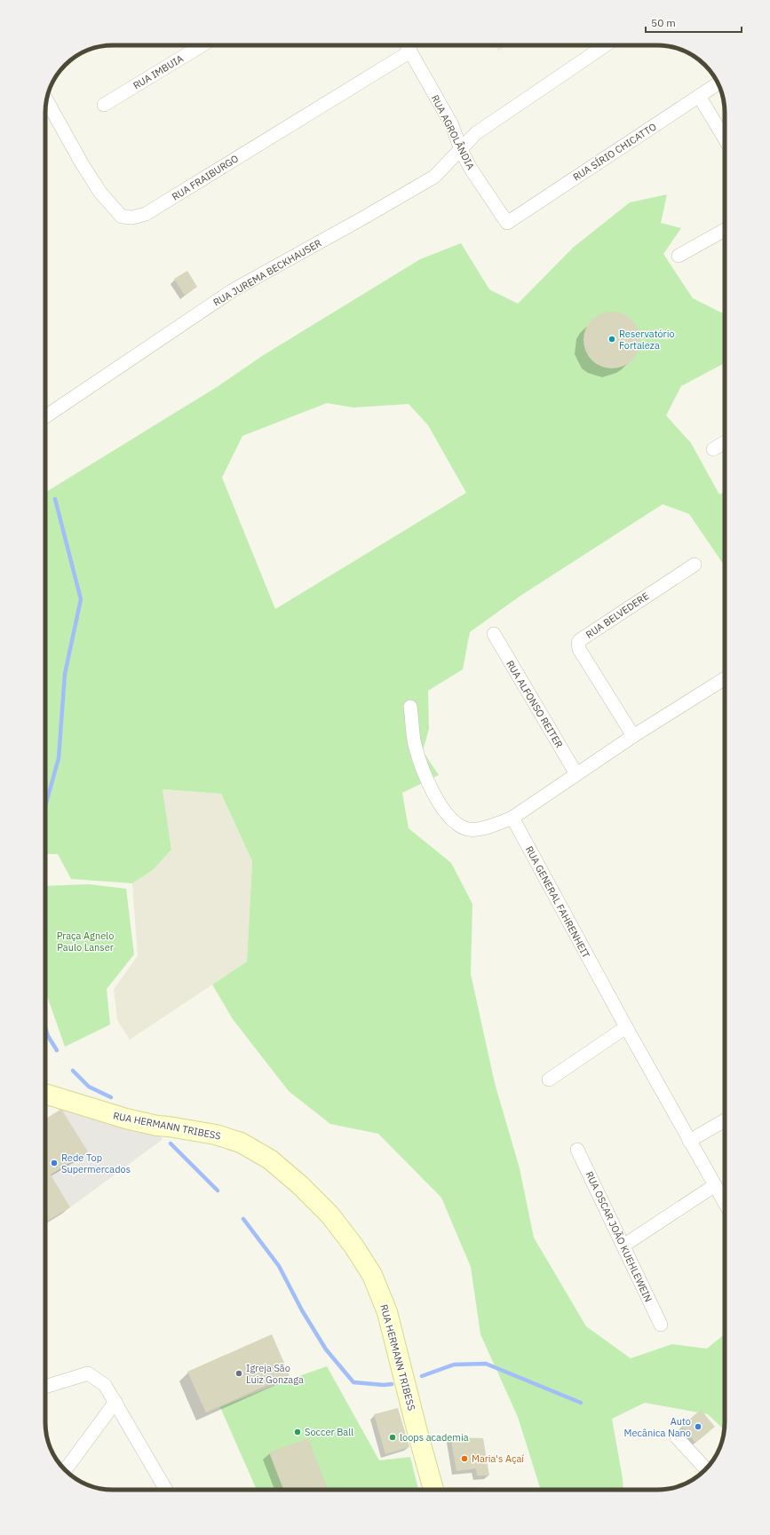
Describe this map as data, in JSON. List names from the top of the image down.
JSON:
{
  "streets": {
    "main road": ["RUA HERMANN TRIBESS"],
    "street": [
      "RUA IMBUIA",
      "RUA AGROLÂNDIA",
      "RUA SÍRIO CHICATTO",
      "RUA FRAIBURGO",
      "RUA JUREMA BECKHAUSER",
      "RUA BELVEDERE",
      "RUA ALFONSO REITER",
      "RUA GENERAL FAHRENHEIT",
      "RUA OSCAR JOÃO KUEHLEWEIN"
    ]
  },
  "crossings": [
    ["RUA AGROLÂNDIA", "RUA SÍRIO CHICATTO"],
    ["RUA AGROLÂNDIA", "RUA FRAIBURGO"],
    ["RUA AGROLÂNDIA", "RUA JUREMA BECKHAUSER"]
  ],
  "parks": ["Praça Agnelo Paulo Lanser"],
  "places": [
    "Reservatório Fortaleza",
    "Rede Top Supermercados",
    "Igreja São Luiz Gonzaga",
    "Auto Mecânica Nano",
    "Soccer Ball",
    "loops academia",
    "Maria's Açaí"
  ],
  "scale_bar": "50 m"
}
